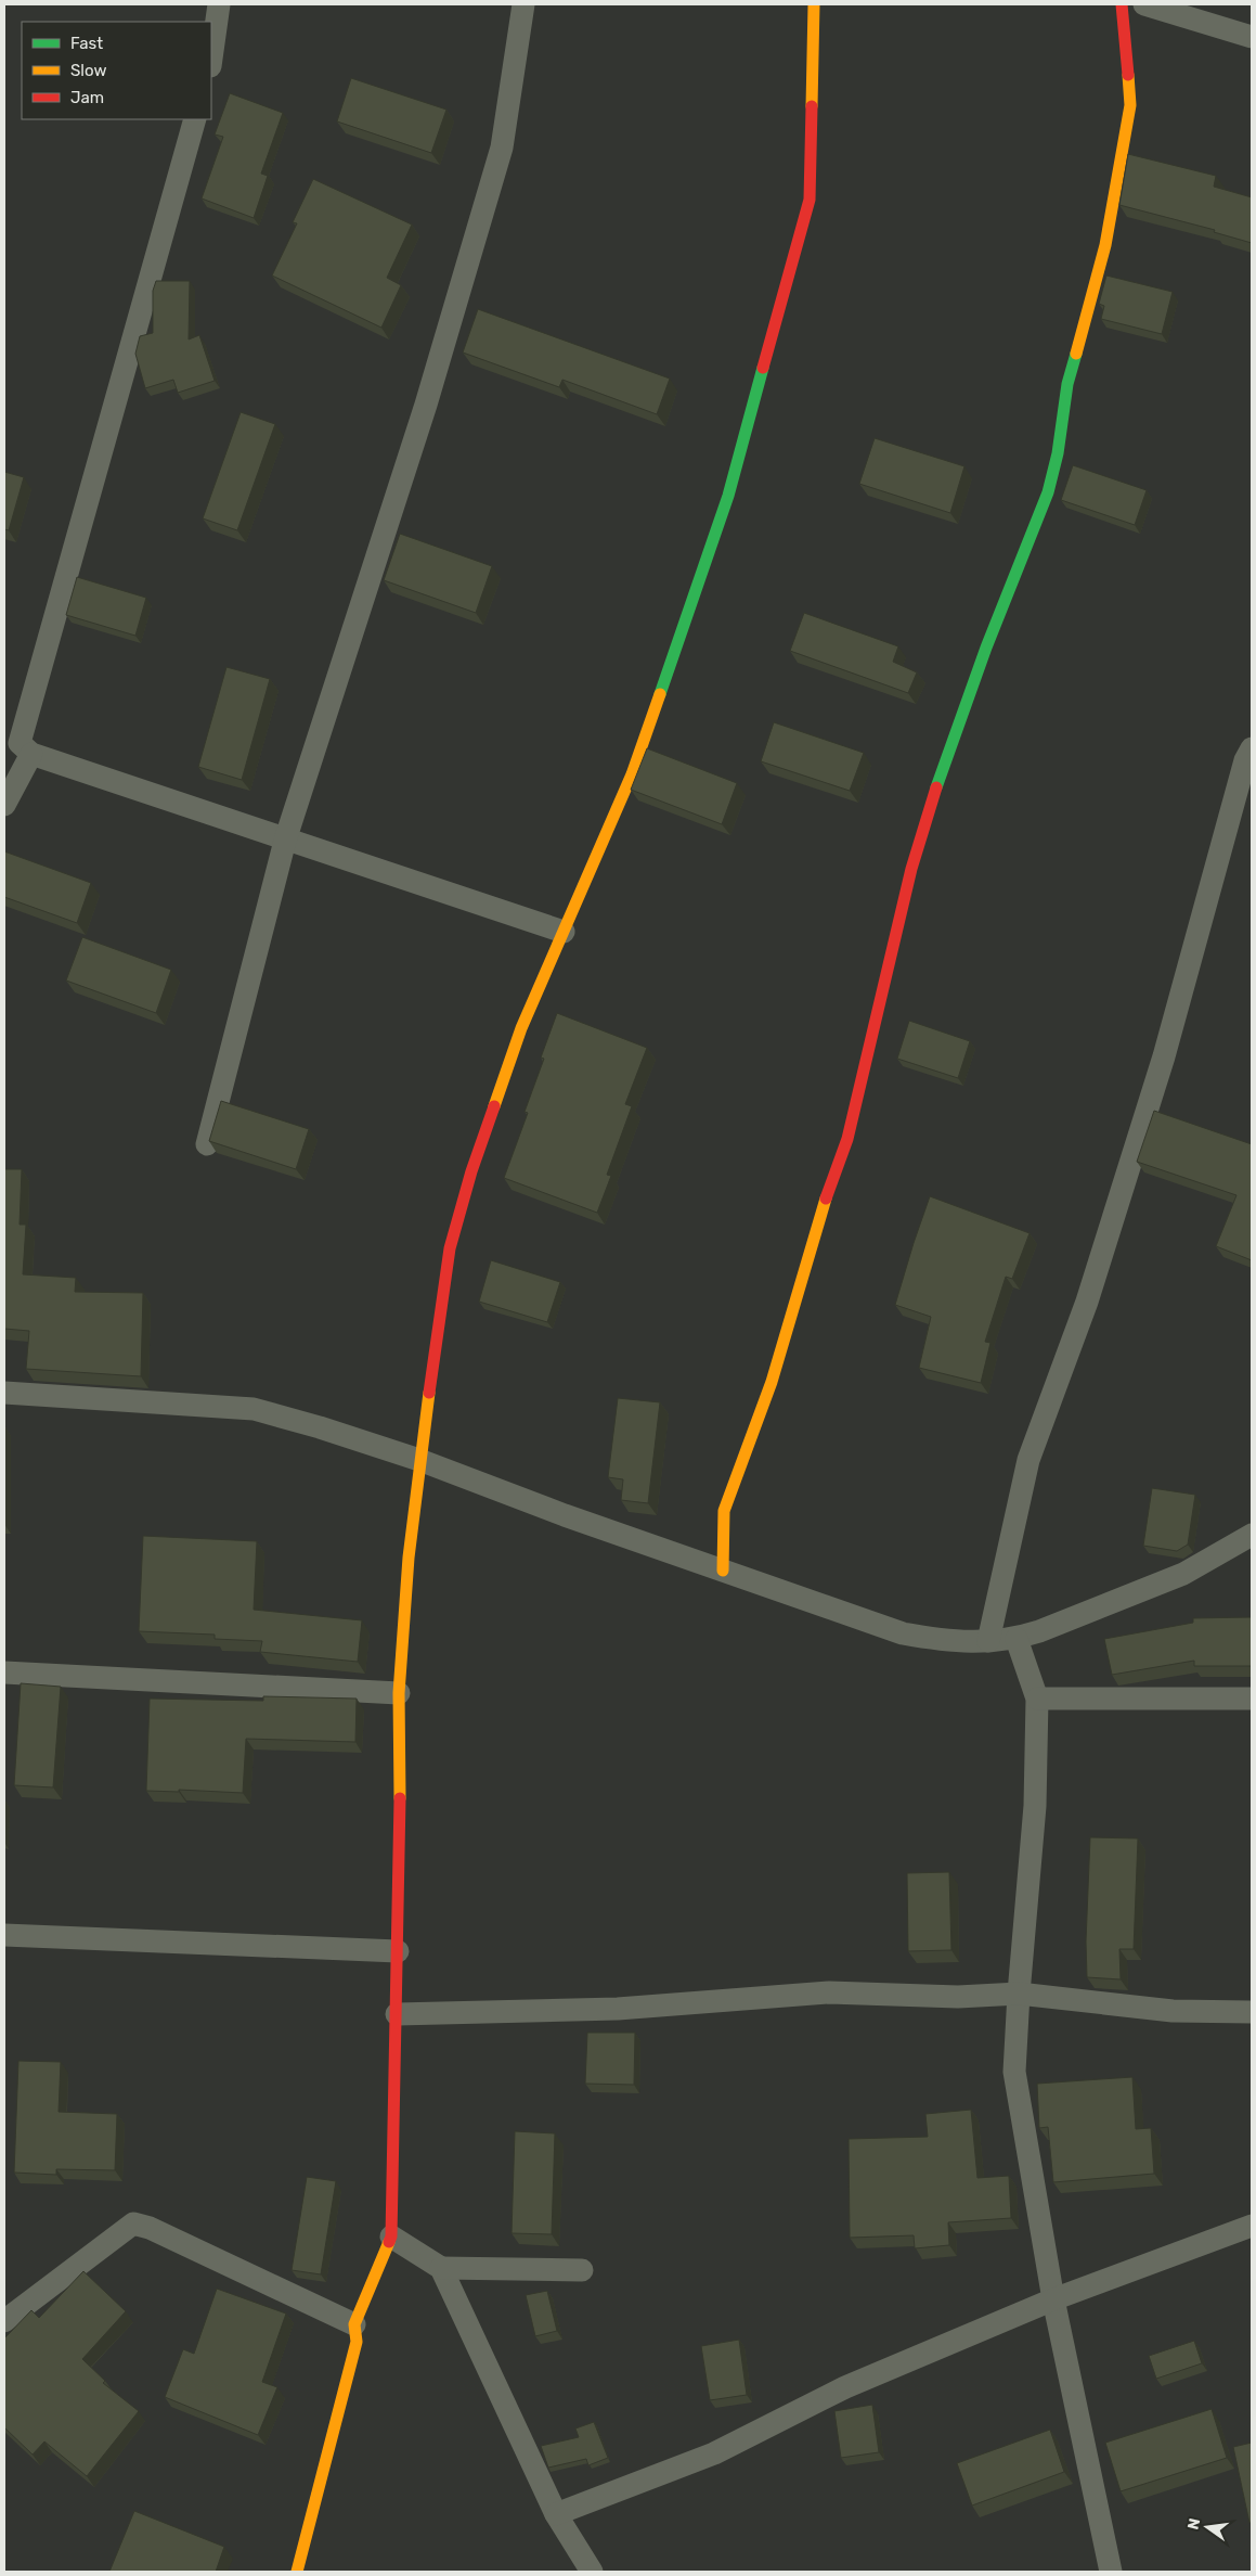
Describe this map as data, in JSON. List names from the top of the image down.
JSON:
{
  "legend": ["Fast", "Slow", "Jam"],
  "north": "left"
}
